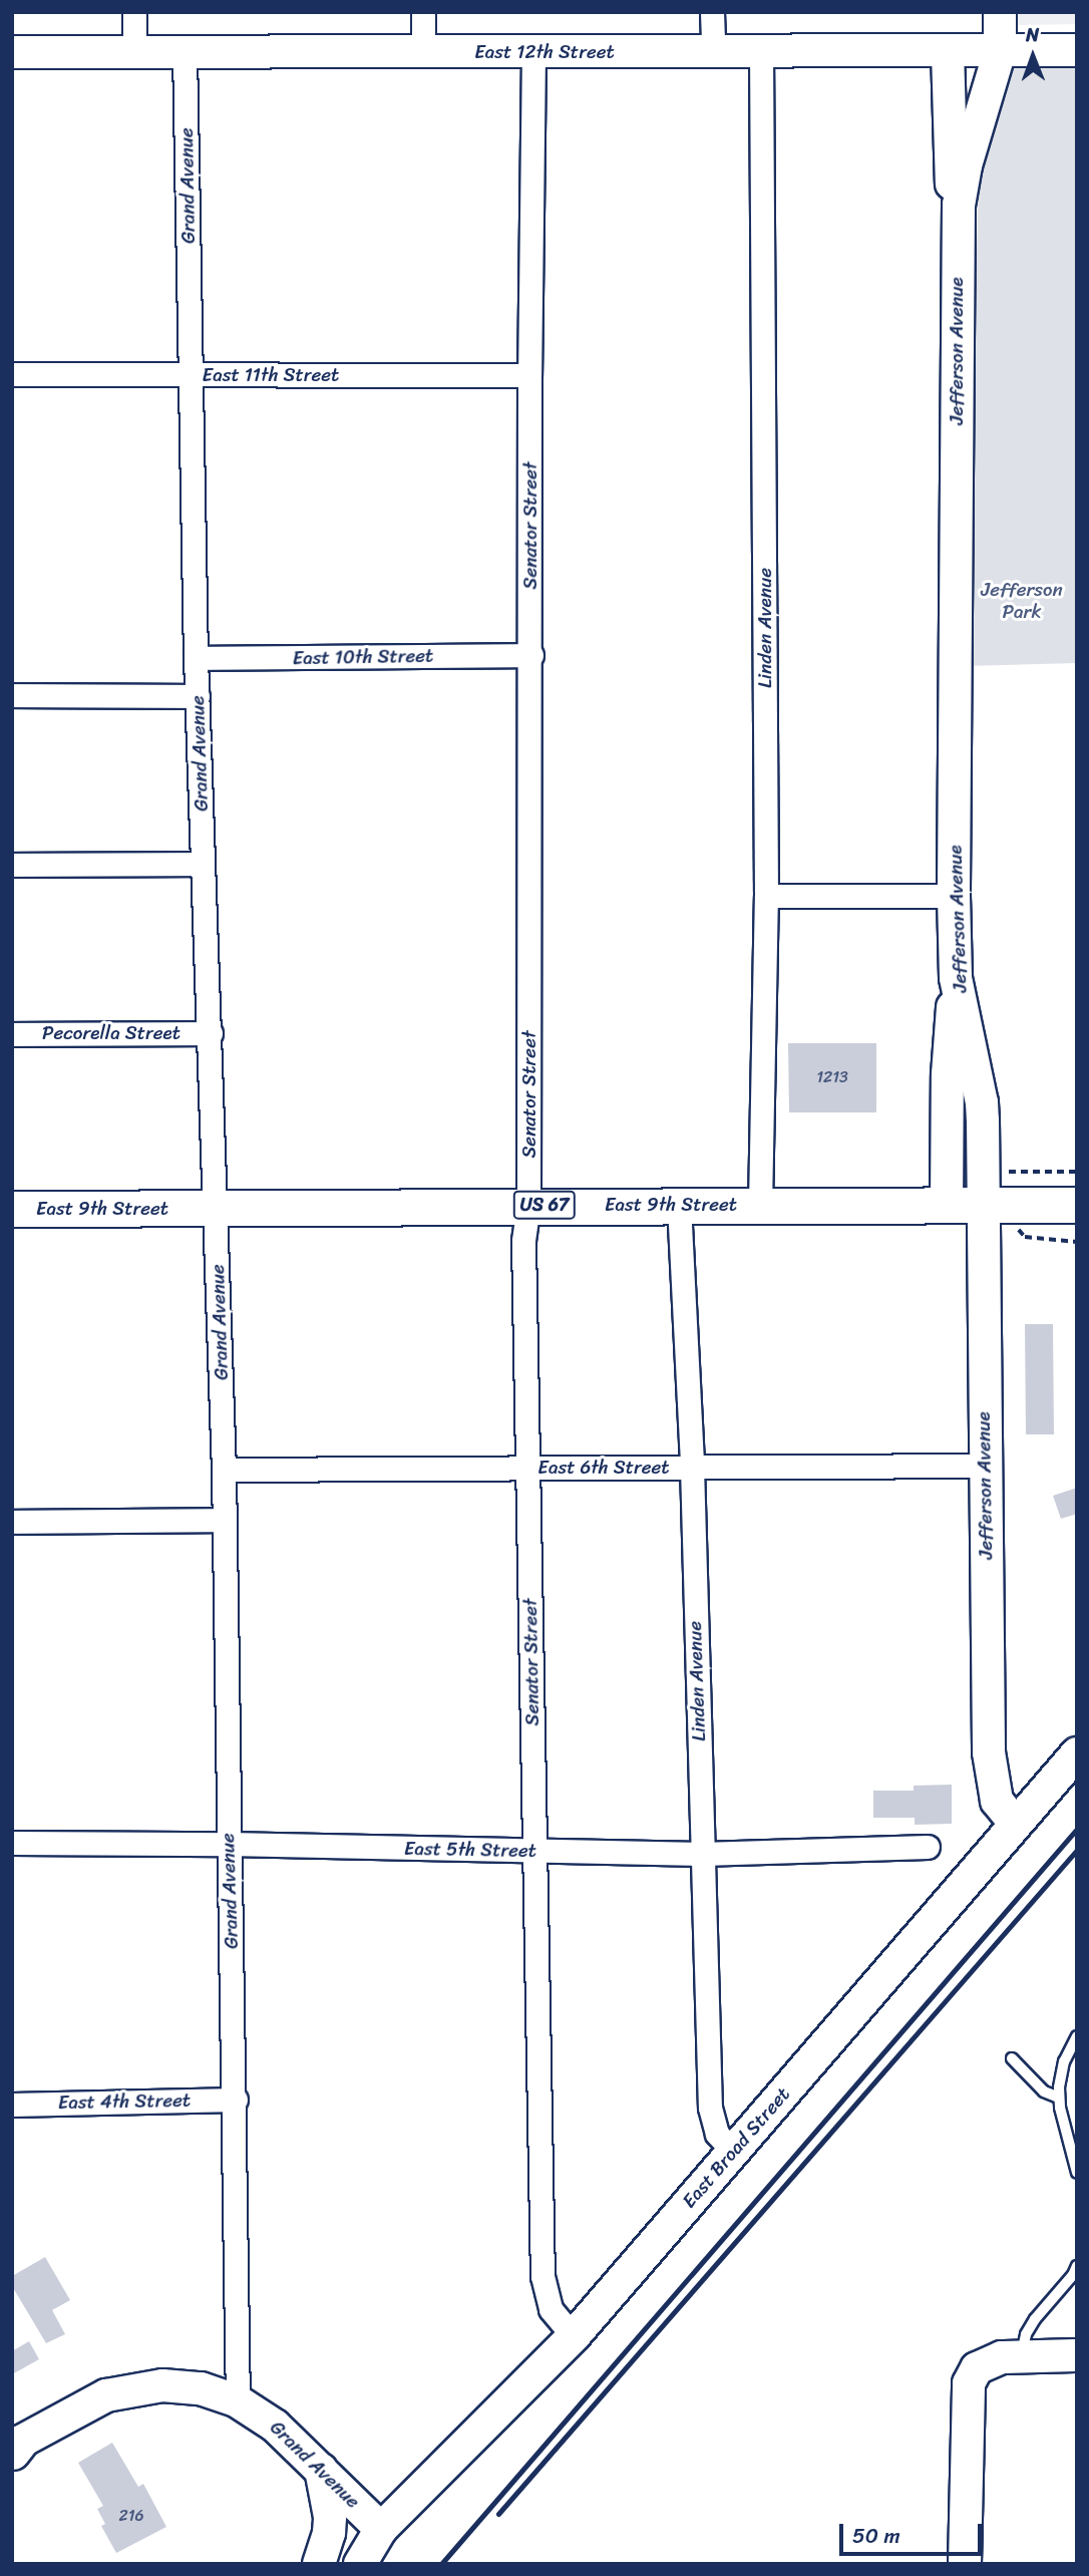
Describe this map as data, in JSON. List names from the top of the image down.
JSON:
{
  "streets": {
    "main road": ["US 67", "East 9th Street"],
    "street": [
      "East 12th Street",
      "Grand Avenue",
      "Jefferson Avenue",
      "East 11th Street",
      "Senator Street",
      "Linden Avenue",
      "East 10th Street",
      "Pecorella Street",
      "East 6th Street",
      "East 5th Street",
      "East 4th Street",
      "East Broad Street"
    ]
  },
  "crossings": [
    ["East 12th Street", "Grand Avenue"],
    ["East 12th Street", "Jefferson Avenue"],
    ["East 12th Street", "Senator Street"],
    ["East 12th Street", "Linden Avenue"],
    ["Grand Avenue", "East 11th Street"],
    ["Grand Avenue", "East 10th Street"],
    ["Grand Avenue", "Pecorella Street"],
    ["Grand Avenue", "East 9th Street"],
    ["Grand Avenue", "East 6th Street"],
    ["Grand Avenue", "East 5th Street"],
    ["Grand Avenue", "East 4th Street"],
    ["Grand Avenue", "East Broad Street"],
    ["Jefferson Avenue", "East 9th Street"],
    ["Jefferson Avenue", "East 6th Street"],
    ["Jefferson Avenue", "East Broad Street"],
    ["East 11th Street", "Senator Street"],
    ["Senator Street", "East 10th Street"],
    ["Senator Street", "East 9th Street"],
    ["Senator Street", "East 6th Street"],
    ["Senator Street", "East 5th Street"],
    ["Senator Street", "East Broad Street"],
    ["Linden Avenue", "East 9th Street"],
    ["Linden Avenue", "East 6th Street"],
    ["Linden Avenue", "East 5th Street"],
    ["Linden Avenue", "East Broad Street"]
  ],
  "parks": ["Jefferson Park"],
  "house_numbers": ["1213", "216"],
  "scale_bar": "50 m",
  "north": "top"
}
